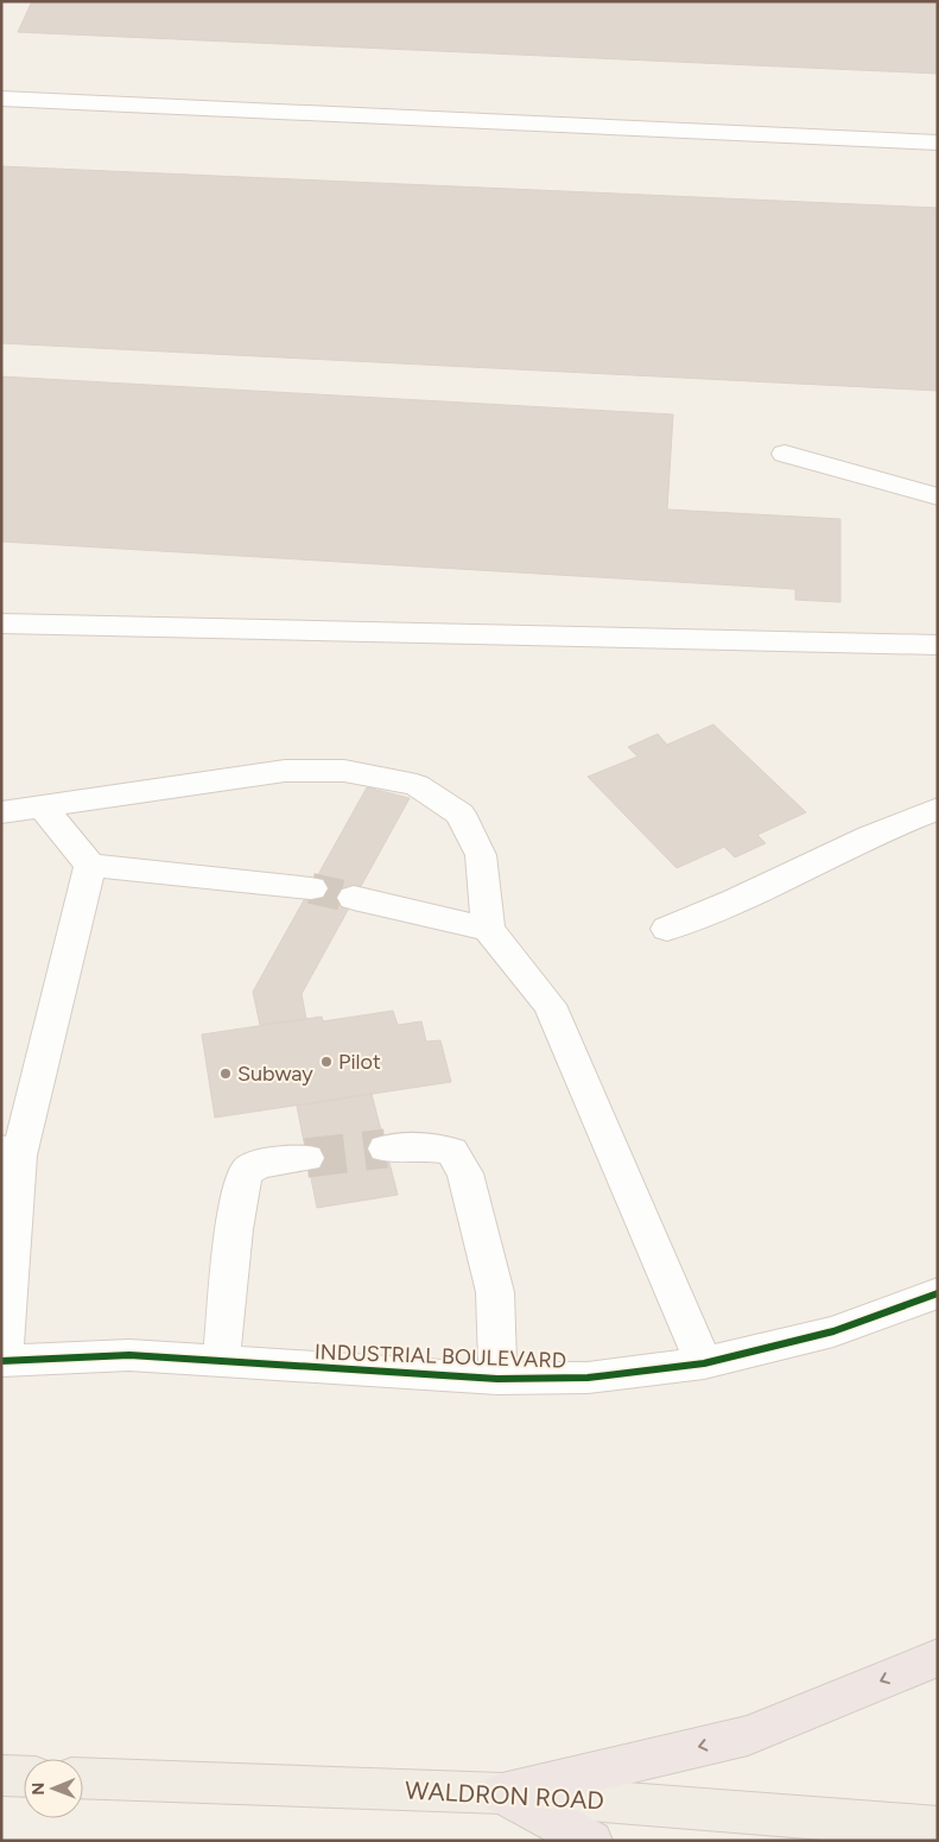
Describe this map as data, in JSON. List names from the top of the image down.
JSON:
{
  "streets": {
    "main road": ["WALDRON ROAD"],
    "street": ["INDUSTRIAL BOULEVARD"]
  },
  "places": ["Pilot", "Subway"],
  "north": "left"
}
